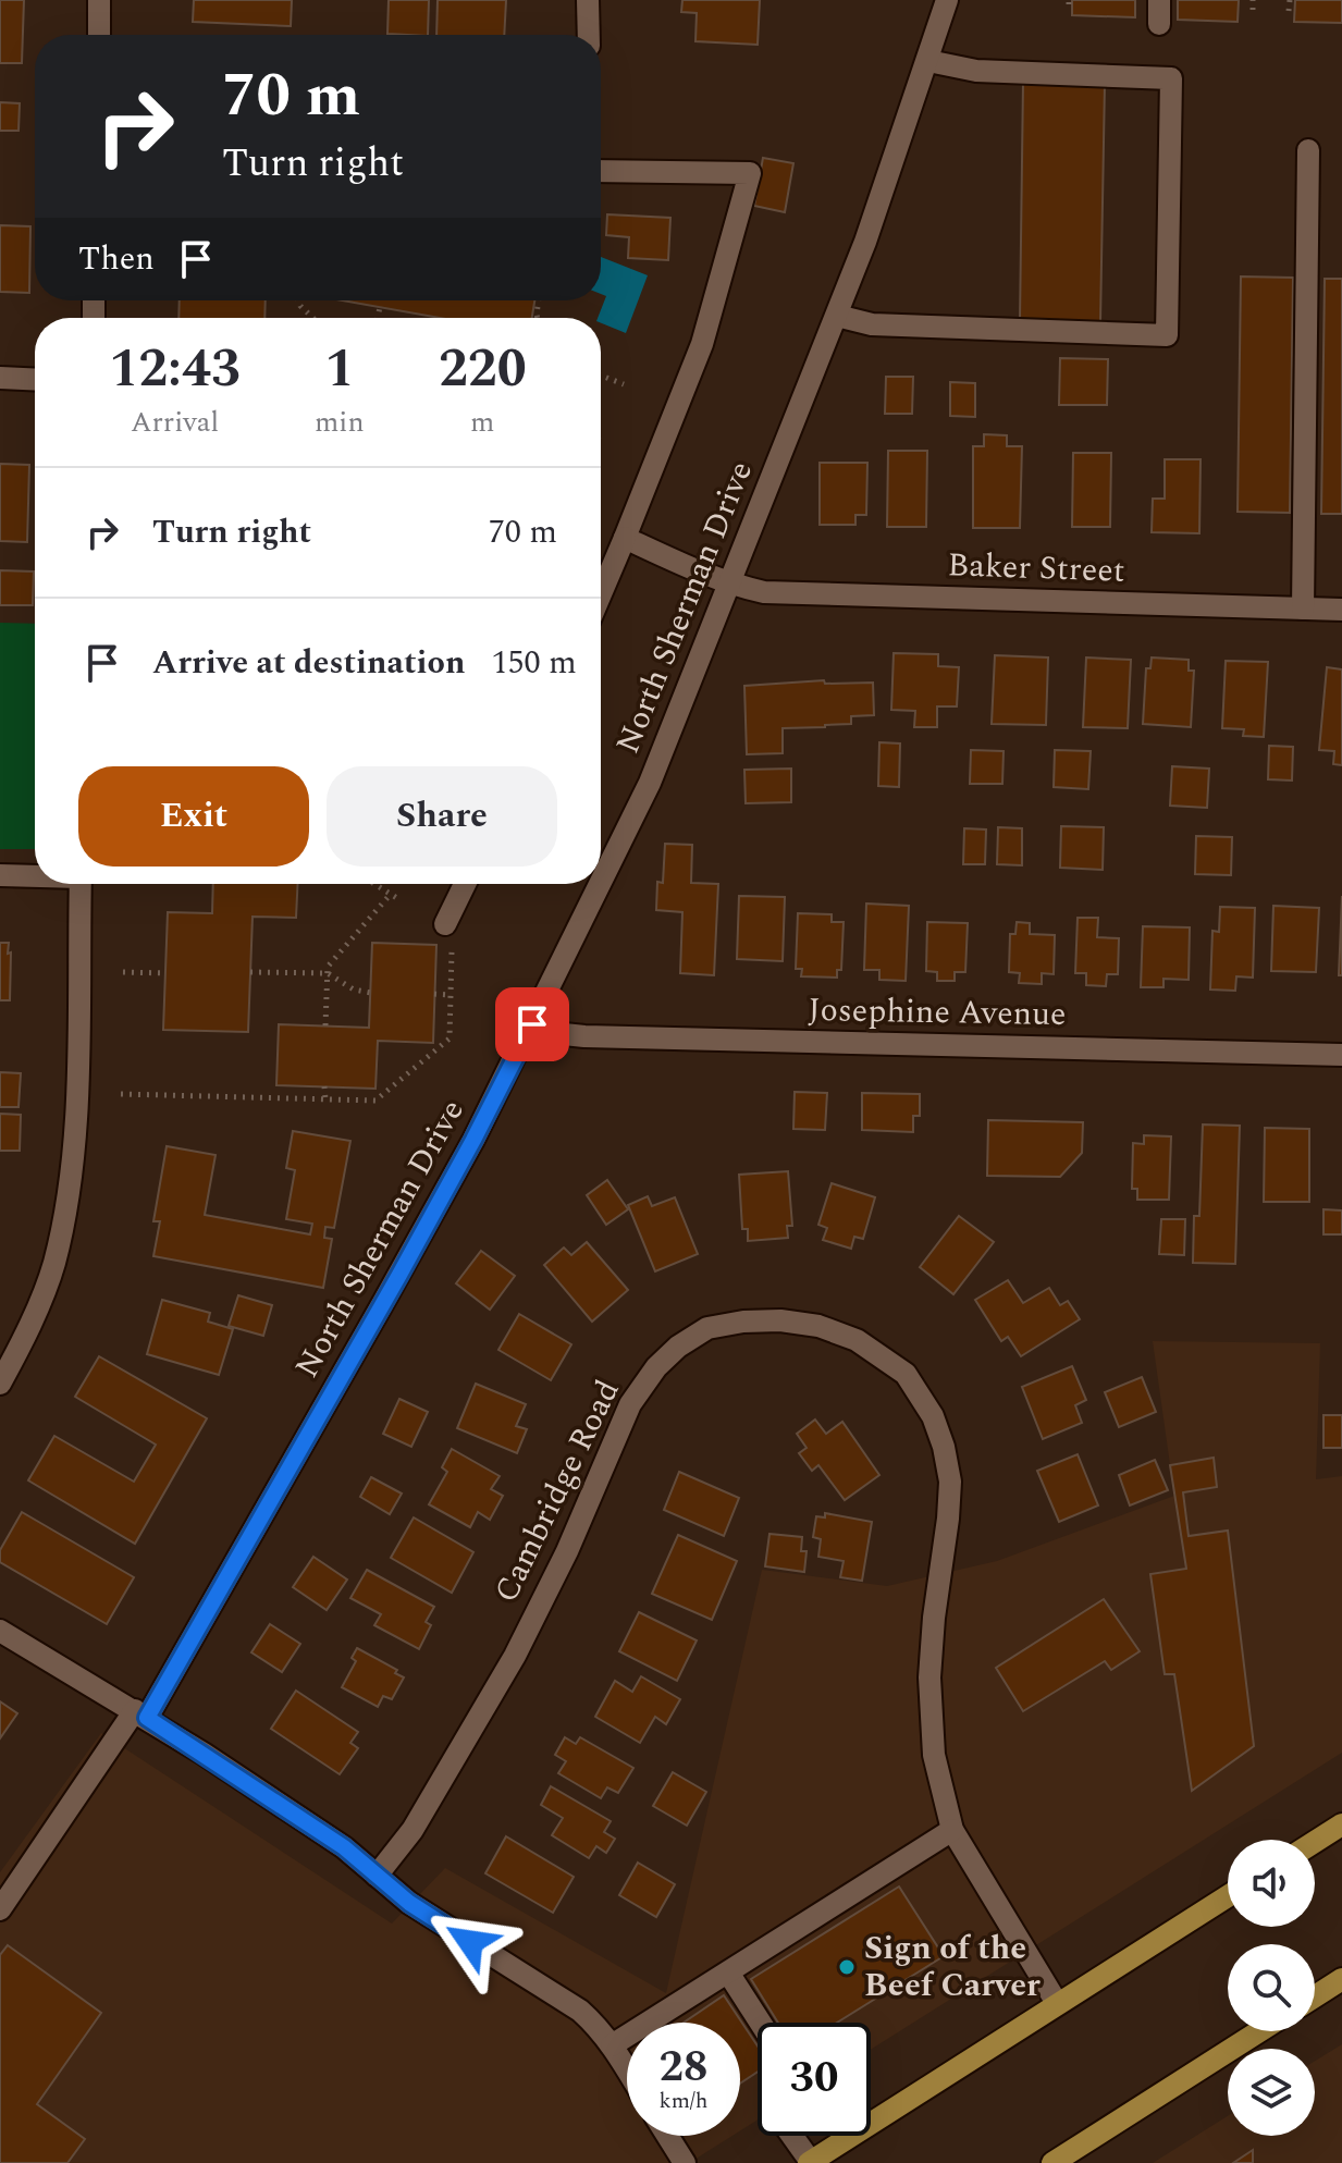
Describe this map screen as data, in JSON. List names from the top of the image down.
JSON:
{
  "streets": {
    "street": [
      "Baker Street",
      "North Sherman Drive",
      "Josephine Avenue",
      "Cambridge Road"
    ]
  },
  "crossings": [
    ["Baker Street", "North Sherman Drive"],
    ["North Sherman Drive", "Josephine Avenue"]
  ],
  "places": ["Sign of the Beef Carver"],
  "page": {
    "turn": ["70 m", "Turn right"],
    "then": "Then",
    "eta": [
      "12:43",
      "Arrival",
      "1",
      "min",
      "220",
      "m"
    ],
    "list": [
      {
        "name": "Turn right",
        "value": "70 m"
      },
      {
        "name": "Arrive at destination",
        "value": "150 m"
      }
    ],
    "buttons": ["Exit", "Share"],
    "speed": "28 km/h",
    "limit": "30"
  }
}
